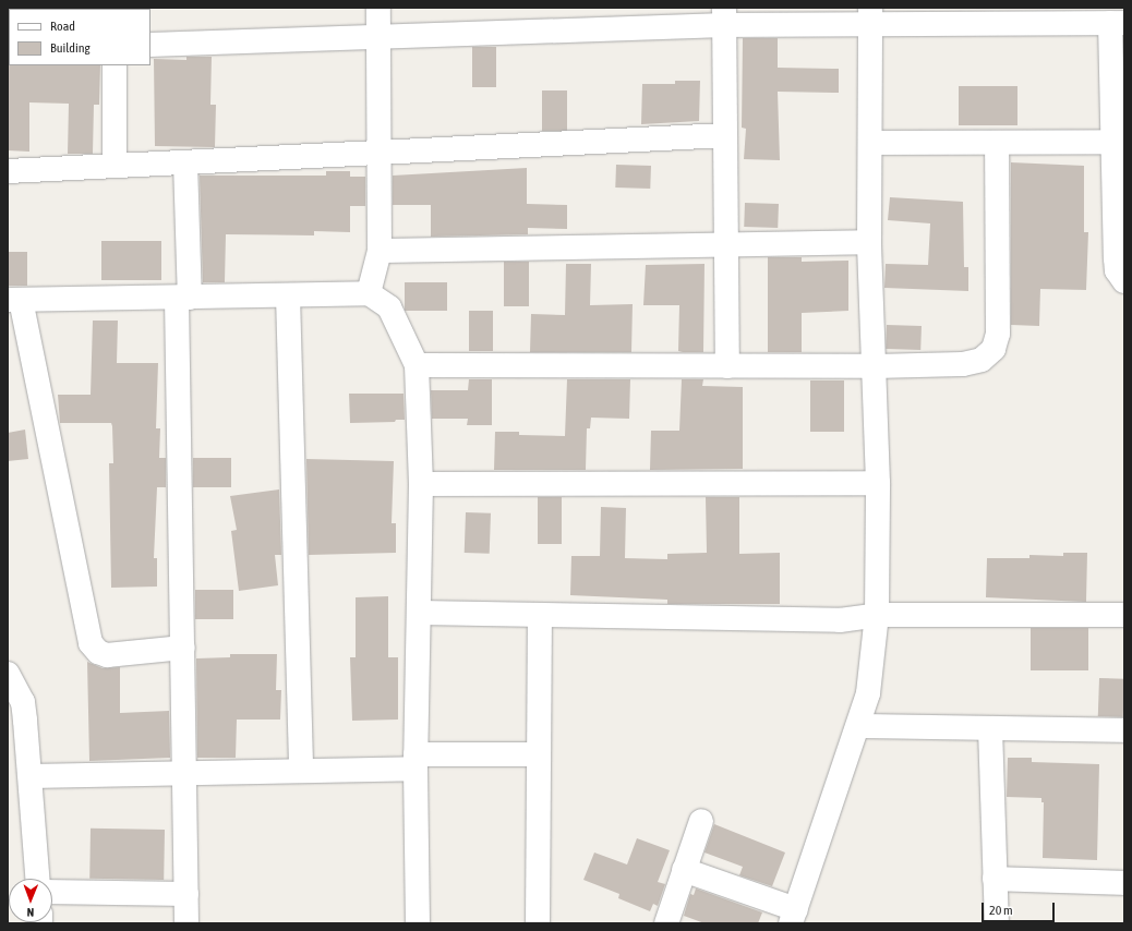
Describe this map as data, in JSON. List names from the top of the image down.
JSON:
{
  "legend": ["Road", "Building"],
  "scale_bar": "20 m",
  "north": "bottom"
}
